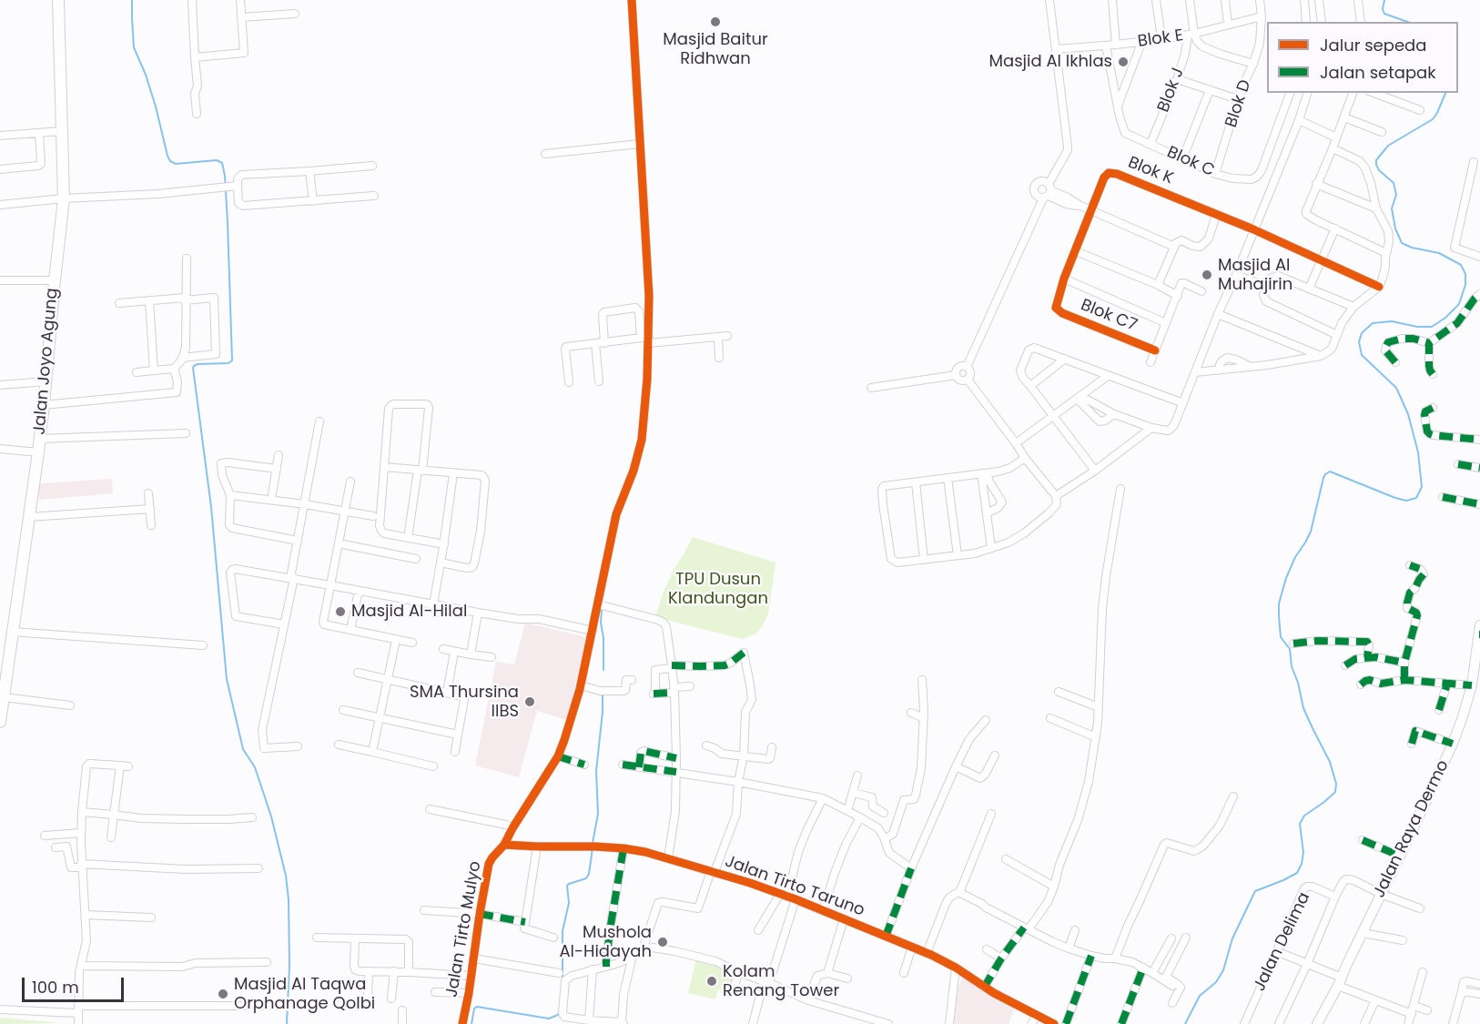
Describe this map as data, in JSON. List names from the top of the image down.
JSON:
{
  "streets": {
    "main road": ["Jalan Joyo Agung"],
    "street": [
      "Blok E",
      "Blok J",
      "Blok D",
      "Blok C",
      "Blok K",
      "Blok C7",
      "Jalan Raya Dermo",
      "Jalan Tirto Taruno",
      "Jalan Tirto Mulyo",
      "Jalan Delima"
    ]
  },
  "crossings": [
    ["Blok E", "Blok J"],
    ["Blok E", "Blok D"],
    ["Blok E", "Blok C"],
    ["Blok J", "Blok C"],
    ["Blok D", "Blok C"],
    ["Blok K", "Blok C7"],
    ["Jalan Tirto Taruno", "Jalan Tirto Mulyo"]
  ],
  "parks": ["TPU Dusun Klandungan"],
  "places": [
    "Masjid Baitur Ridhwan",
    "Masjid Al Ikhlas",
    "Masjid Al Muhajirin",
    "Masjid Al-Hilal",
    "SMA Thursina IIBS",
    "Mushola Al-Hidayah",
    "Kolam Renang Tower",
    "Masjid Al Taqwa Orphanage Qolbi"
  ],
  "legend": ["Jalur sepeda", "Jalan setapak"],
  "scale_bar": "100 m"
}
